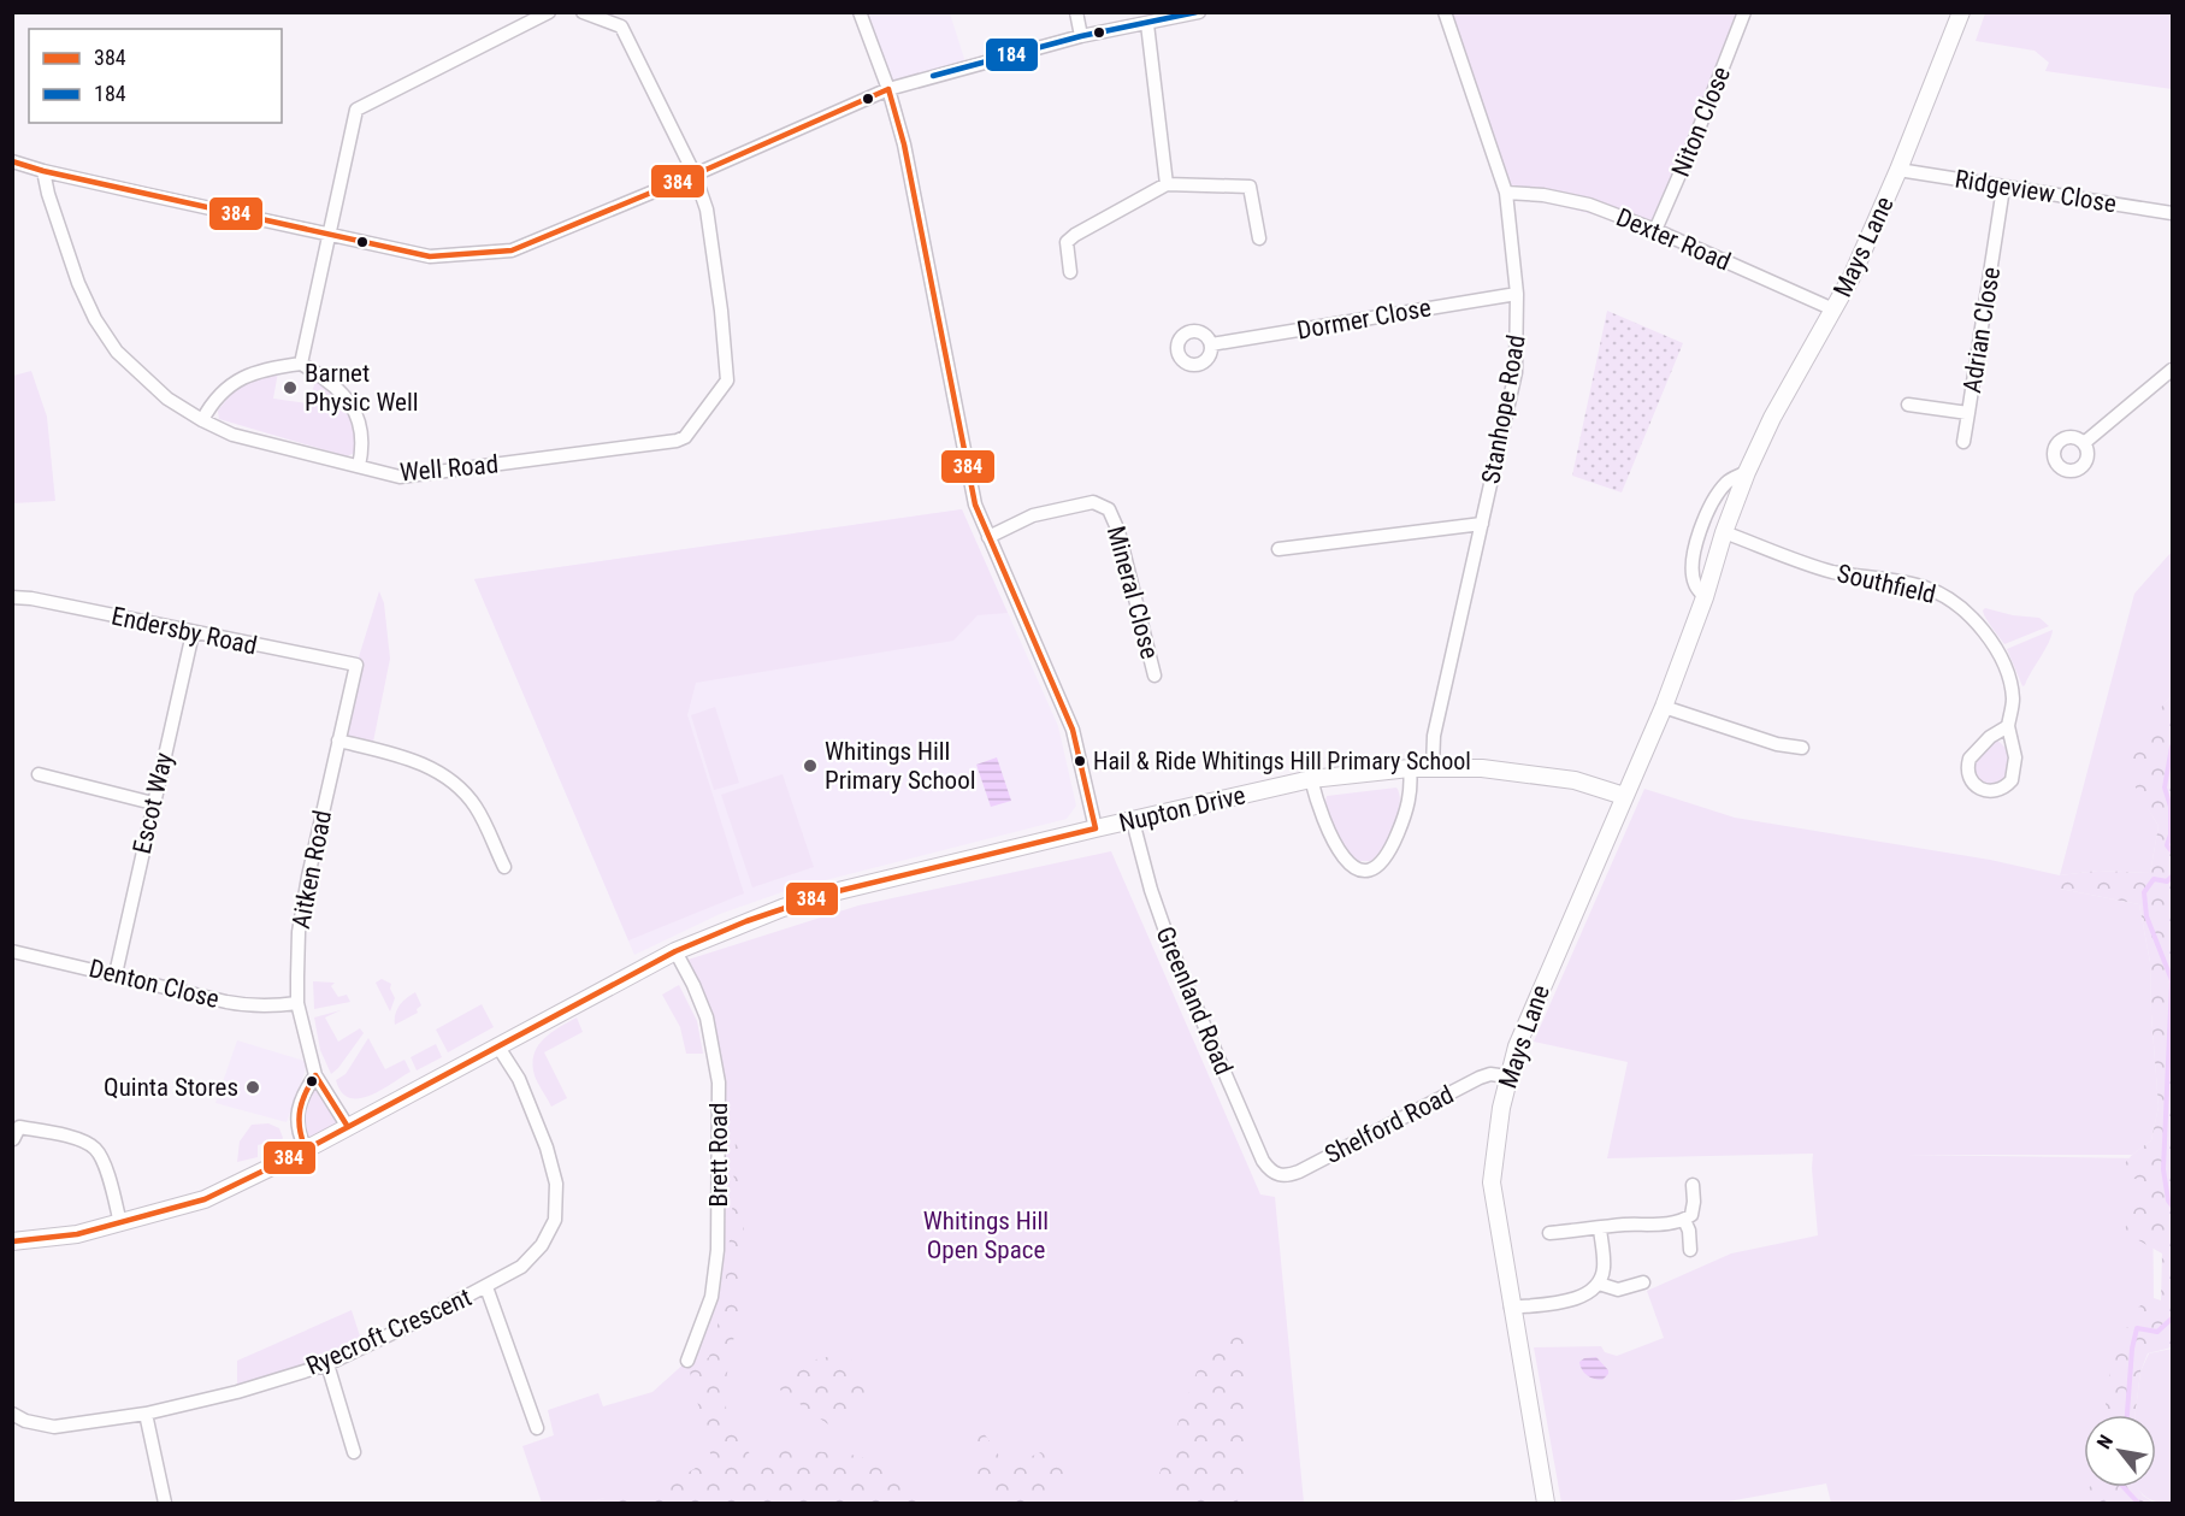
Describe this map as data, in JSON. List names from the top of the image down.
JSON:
{
  "streets": {
    "street": [
      "Niton Close",
      "Ridgeview Close",
      "Dexter Road",
      "Mays Lane",
      "Dormer Close",
      "Adrian Close",
      "Stanhope Road",
      "Well Road",
      "Southfield",
      "Mineral Close",
      "Endersby Road",
      "Escot Way",
      "Nupton Drive",
      "Aitken Road",
      "Denton Close",
      "Greenland Road",
      "Shelford Road",
      "Brett Road",
      "Ryecroft Crescent"
    ]
  },
  "crossings": [
    ["Niton Close", "Dexter Road"],
    ["Ridgeview Close", "Mays Lane"],
    ["Ridgeview Close", "Adrian Close"],
    ["Dexter Road", "Mays Lane"],
    ["Dexter Road", "Stanhope Road"],
    ["Mays Lane", "Southfield"],
    ["Mays Lane", "Nupton Drive"],
    ["Mays Lane", "Shelford Road"],
    ["Dormer Close", "Stanhope Road"],
    ["Stanhope Road", "Nupton Drive"],
    ["Endersby Road", "Escot Way"],
    ["Endersby Road", "Aitken Road"],
    ["Escot Way", "Denton Close"],
    ["Nupton Drive", "Aitken Road"],
    ["Nupton Drive", "Greenland Road"],
    ["Nupton Drive", "Brett Road"],
    ["Nupton Drive", "Ryecroft Crescent"],
    ["Aitken Road", "Denton Close"],
    ["Greenland Road", "Shelford Road"]
  ],
  "parks": ["Whitings Hill Open Space"],
  "places": [
    "Barnet Physic Well",
    "Hail & Ride Whitings Hill Primary School",
    "Whitings Hill Primary School",
    "Quinta Stores"
  ],
  "lines": ["transit line 184", "transit line 384"],
  "legend": ["384", "184"],
  "north": "top left"
}
